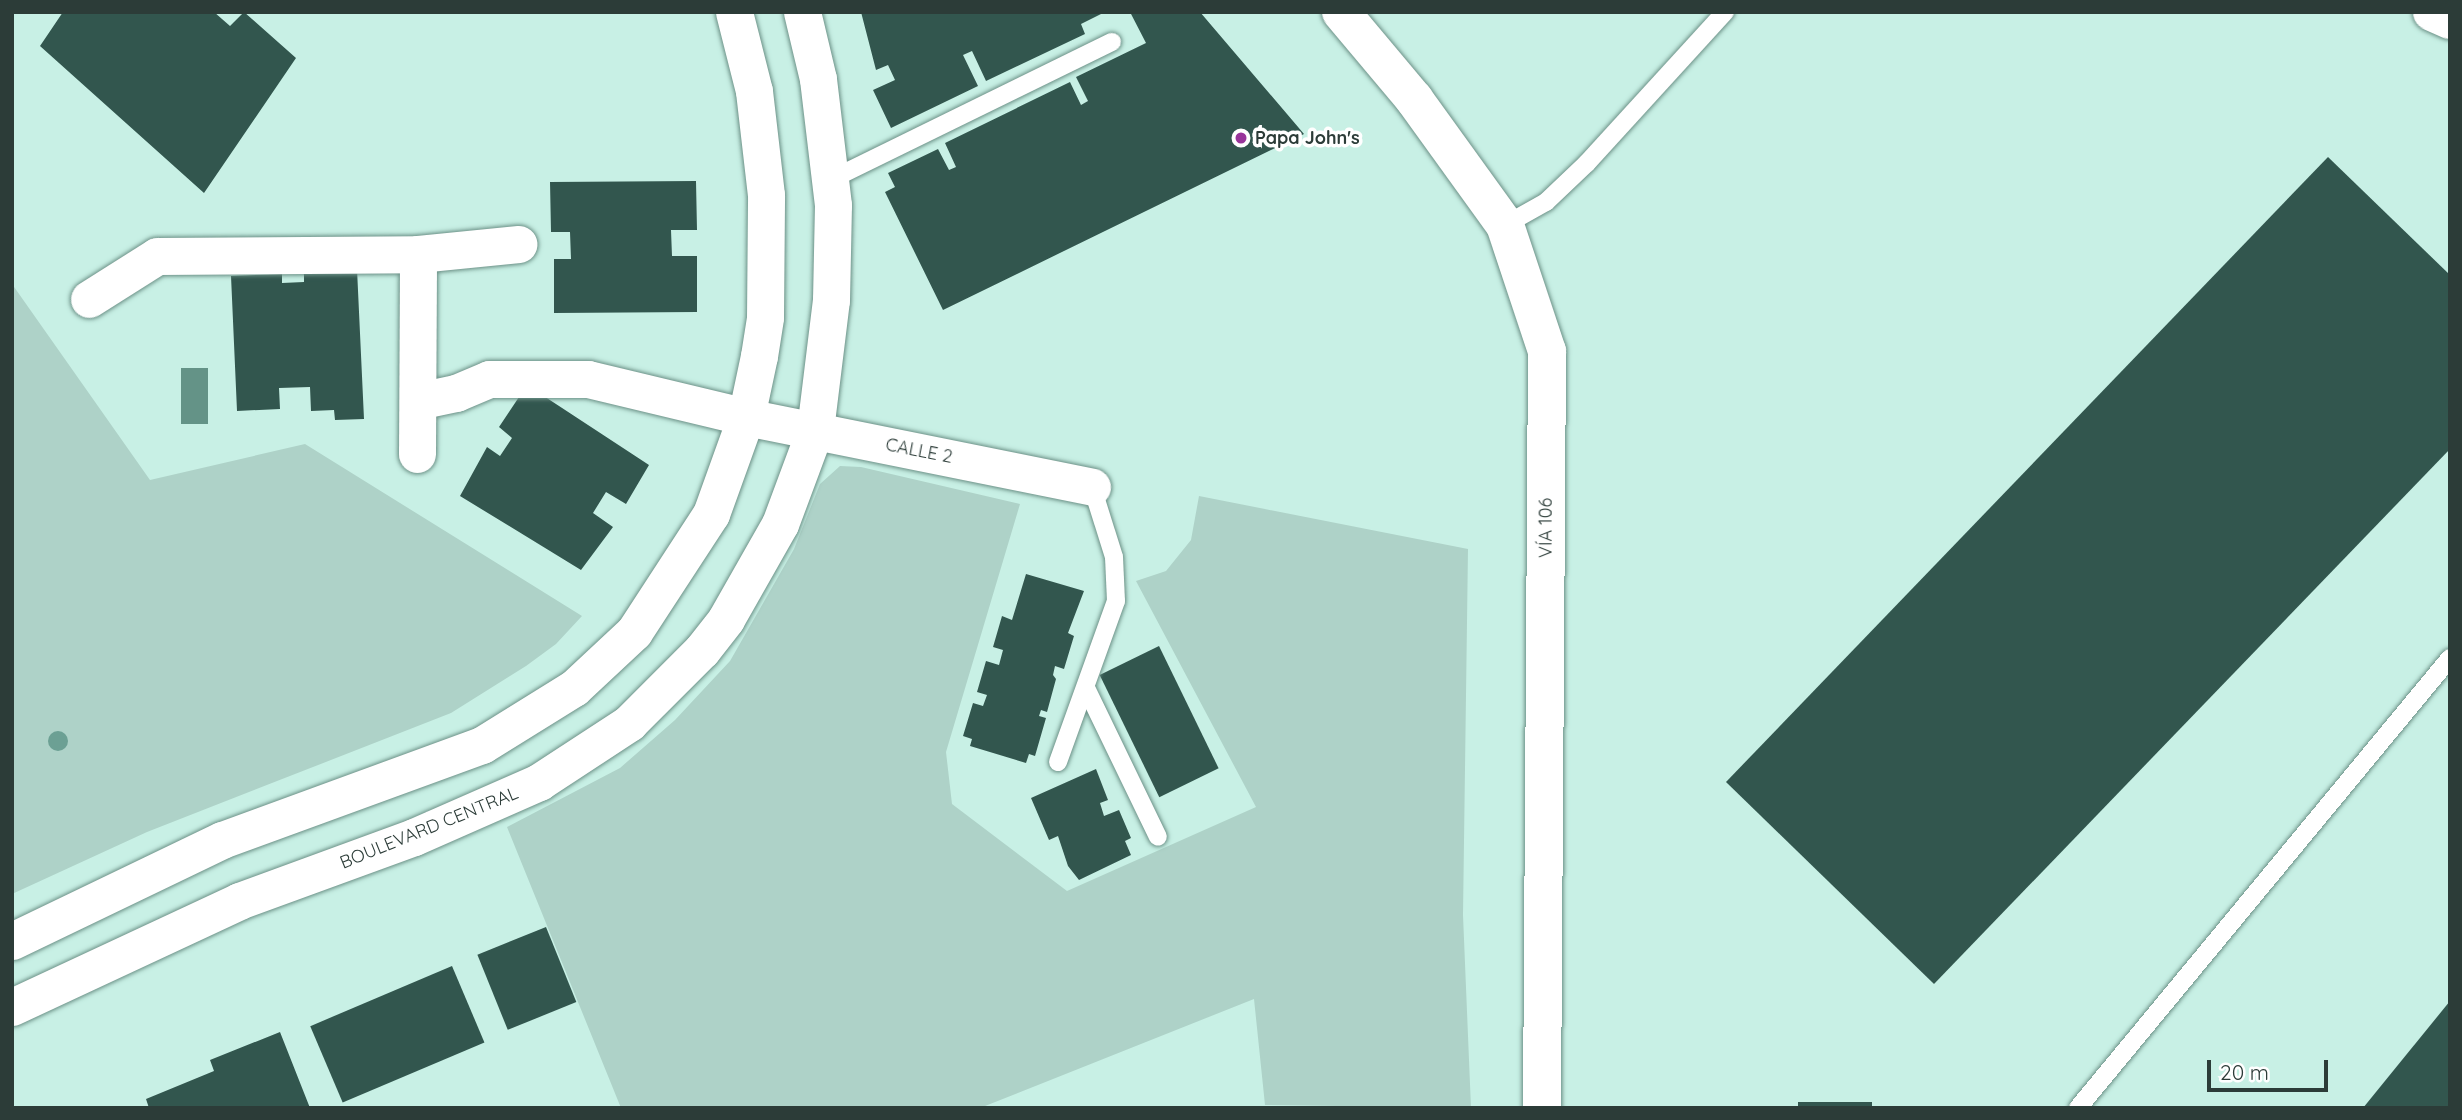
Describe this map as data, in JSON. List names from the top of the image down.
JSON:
{
  "streets": {
    "main road": ["VÍA 106"],
    "street": ["CALLE 2", "BOULEVARD CENTRAL"]
  },
  "crossings": [
    ["CALLE 2", "BOULEVARD CENTRAL"]
  ],
  "places": ["Papa John's"],
  "scale_bar": "20 m"
}
